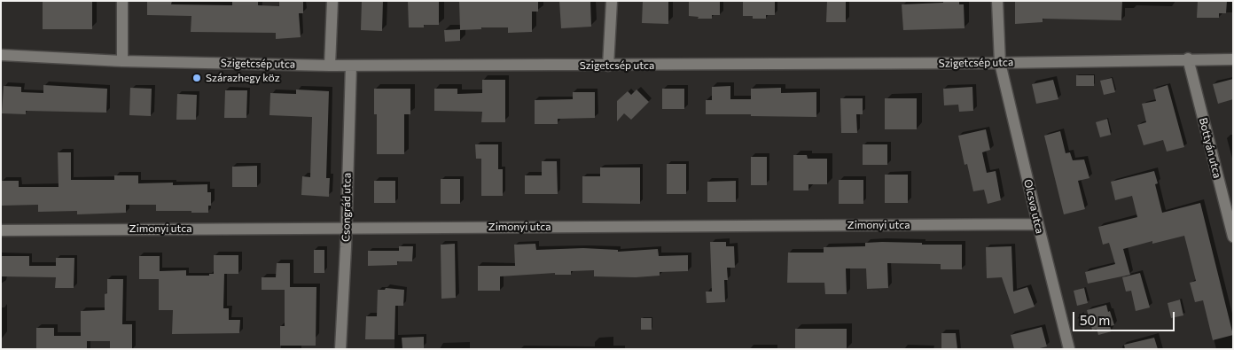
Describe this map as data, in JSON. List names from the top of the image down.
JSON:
{
  "streets": {
    "street": [
      "Szigetcsép utca",
      "Bottyán utca",
      "Olcsva utca",
      "Csongrád utca",
      "Zimonyi utca"
    ]
  },
  "crossings": [
    ["Szigetcsép utca", "Bottyán utca"],
    ["Szigetcsép utca", "Olcsva utca"],
    ["Szigetcsép utca", "Csongrád utca"],
    ["Olcsva utca", "Zimonyi utca"],
    ["Csongrád utca", "Zimonyi utca"]
  ],
  "places": ["Szárazhegy köz"],
  "scale_bar": "50 m"
}
